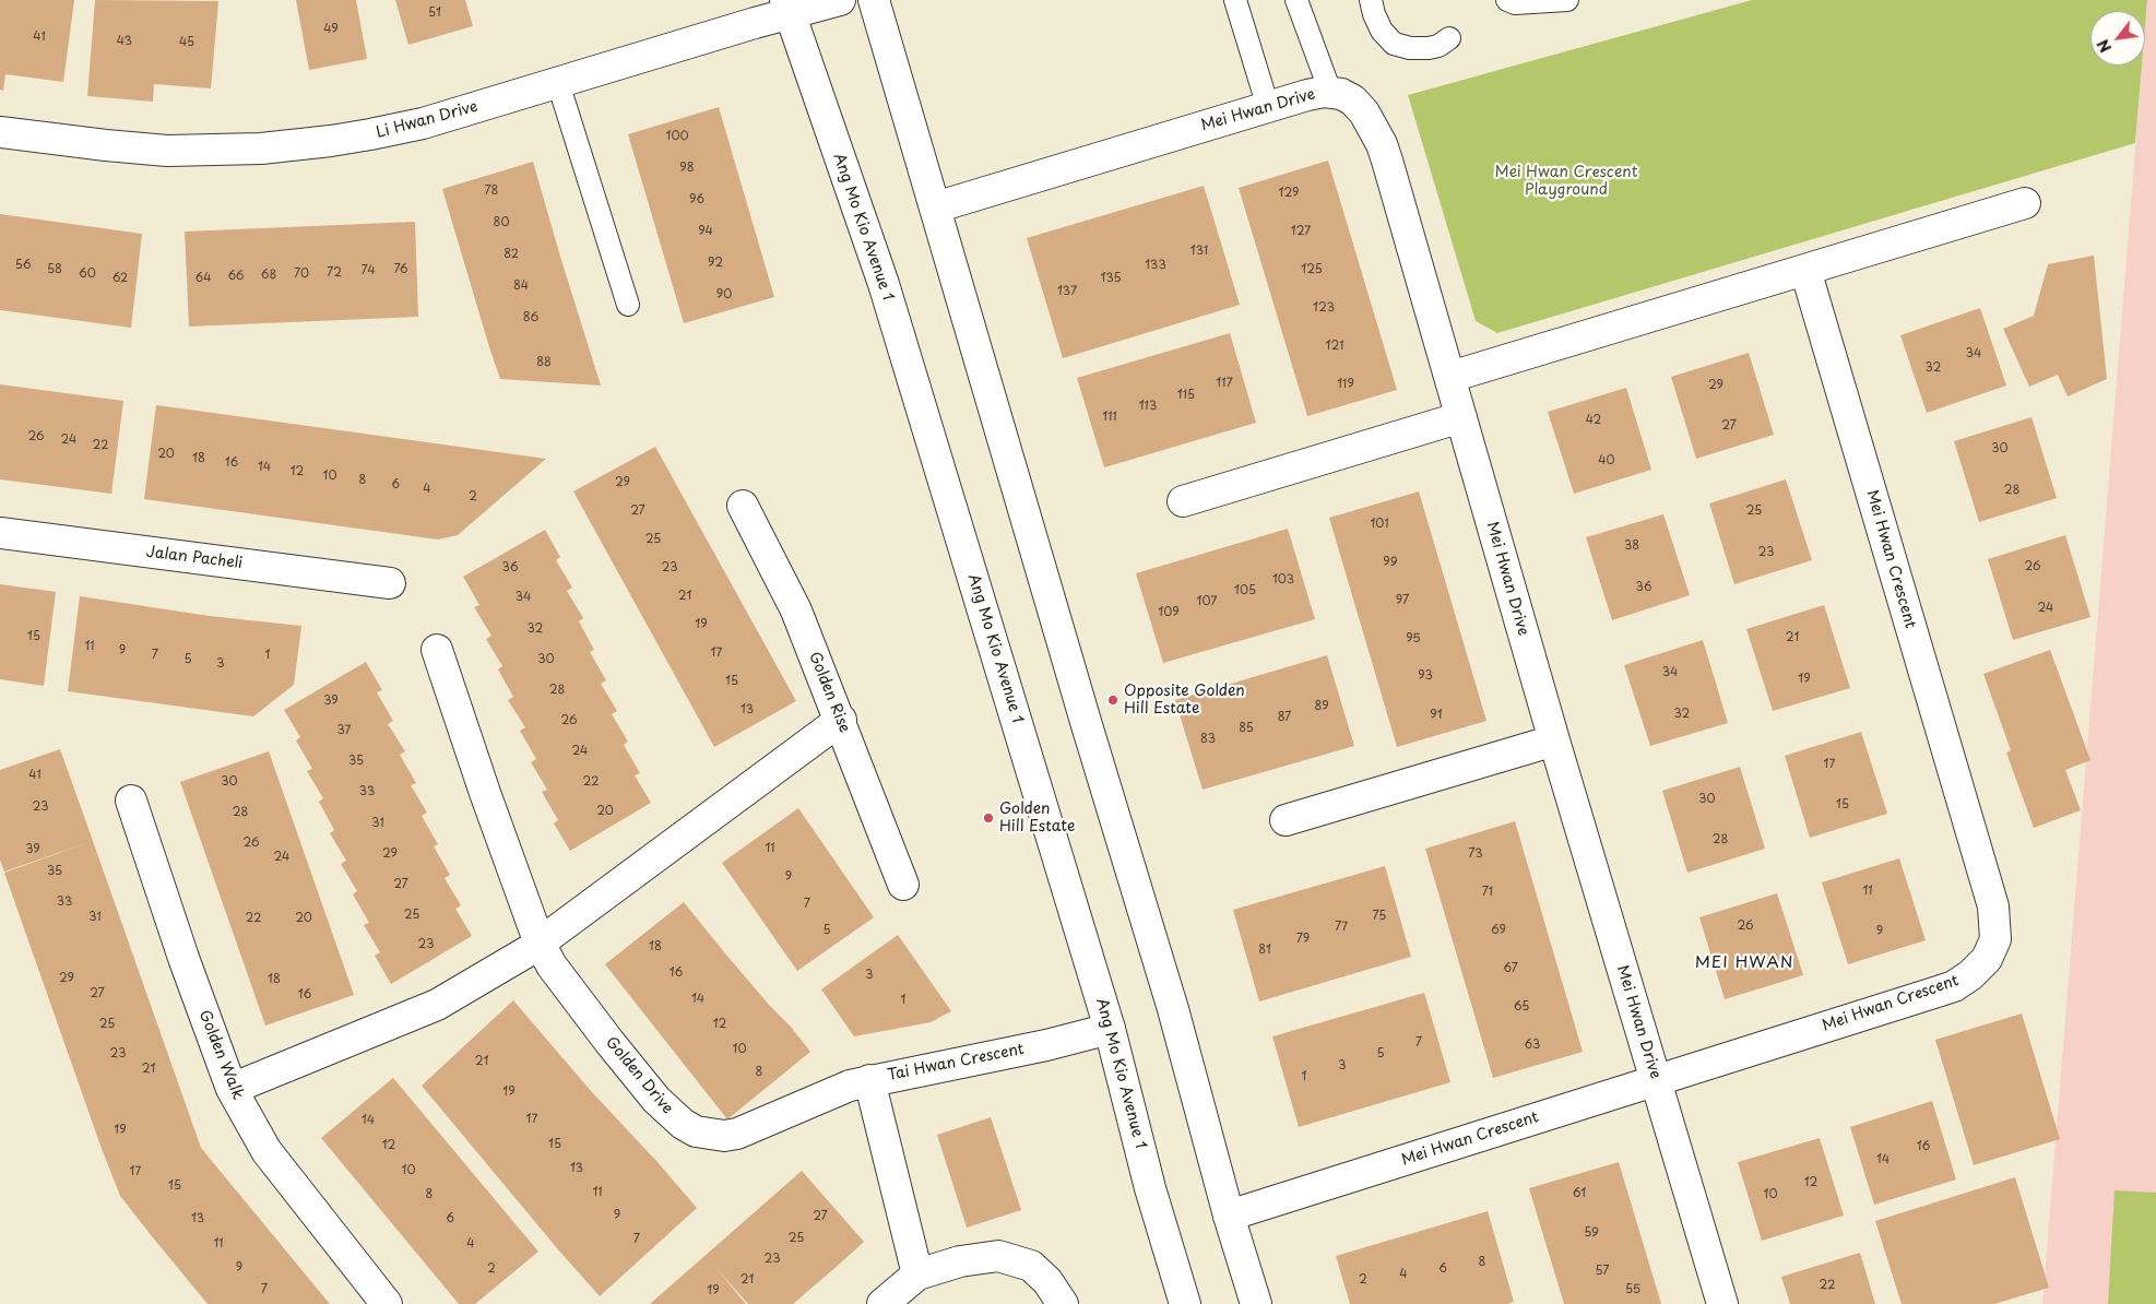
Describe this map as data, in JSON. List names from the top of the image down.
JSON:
{
  "streets": {
    "street": [
      "Mei Hwan Drive",
      "Li Hwan Drive",
      "Ang Mo Kio Avenue 1",
      "Jalan Pacheli",
      "Mei Hwan Crescent",
      "Golden Rise",
      "Golden Walk",
      "Tai Hwan Crescent",
      "Golden Drive"
    ]
  },
  "crossings": [
    ["Mei Hwan Drive", "Mei Hwan Crescent"],
    ["Li Hwan Drive", "Ang Mo Kio Avenue 1"],
    ["Ang Mo Kio Avenue 1", "Tai Hwan Crescent"],
    ["Tai Hwan Crescent", "Golden Drive"]
  ],
  "districts": ["MEI HWAN"],
  "parks": ["Mei Hwan Crescent Playground"],
  "places": ["Opposite Golden Hill Estate", "Golden Hill Estate"],
  "house_numbers": [
    "51",
    "49",
    "41",
    "43",
    "45",
    "100",
    "98",
    "78",
    "129",
    "96",
    "80",
    "94",
    "127",
    "131",
    "82",
    "92",
    "56",
    "133",
    "58",
    "76",
    "125",
    "74",
    "72",
    "60",
    "70",
    "68",
    "66",
    "62",
    "64",
    "135",
    "84",
    "137",
    "90",
    "123",
    "86",
    "121",
    "34",
    "88",
    "32",
    "117",
    "119",
    "29",
    "115",
    "113",
    "111",
    "42",
    "27",
    "26",
    "24",
    "22",
    "30",
    "20",
    "18",
    "40",
    "16",
    "14",
    "12",
    "10",
    "8",
    "29",
    "6",
    "4",
    "28",
    "2",
    "27",
    "25",
    "101",
    "25",
    "38",
    "23",
    "99",
    "26",
    "36",
    "23",
    "103",
    "36",
    "105",
    "21",
    "34",
    "97",
    "107",
    "24",
    "109",
    "19",
    "32",
    "15",
    "21",
    "95",
    "11",
    "9",
    "17",
    "7",
    "1",
    "5",
    "30",
    "3",
    "34",
    "93",
    "19",
    "15",
    "28",
    "39",
    "89",
    "13",
    "32",
    "91",
    "87",
    "26",
    "85",
    "37",
    "83",
    "24",
    "35",
    "17",
    "41",
    "30",
    "22",
    "33",
    "30",
    "15",
    "23",
    "20",
    "28",
    "31",
    "28",
    "26",
    "11",
    "39",
    "29",
    "73",
    "24",
    "35",
    "9",
    "27",
    "11",
    "71",
    "33",
    "7",
    "25",
    "75",
    "31",
    "22",
    "20",
    "26",
    "77",
    "5",
    "69",
    "9",
    "79",
    "23",
    "18",
    "81",
    "67",
    "16",
    "3",
    "29",
    "18",
    "27",
    "16",
    "14",
    "1",
    "65",
    "25",
    "12",
    "7",
    "63",
    "10",
    "23",
    "5",
    "21",
    "3",
    "21",
    "8",
    "1",
    "19",
    "17",
    "14",
    "19",
    "15",
    "12",
    "16",
    "14",
    "13",
    "10",
    "17",
    "12",
    "15",
    "11",
    "61",
    "8",
    "10",
    "9",
    "27",
    "13",
    "6",
    "59",
    "25",
    "7",
    "11",
    "4",
    "23",
    "8",
    "9",
    "2",
    "6",
    "57",
    "4",
    "21",
    "2",
    "22",
    "7",
    "55",
    "19"
  ],
  "north": "bottom left"
}
